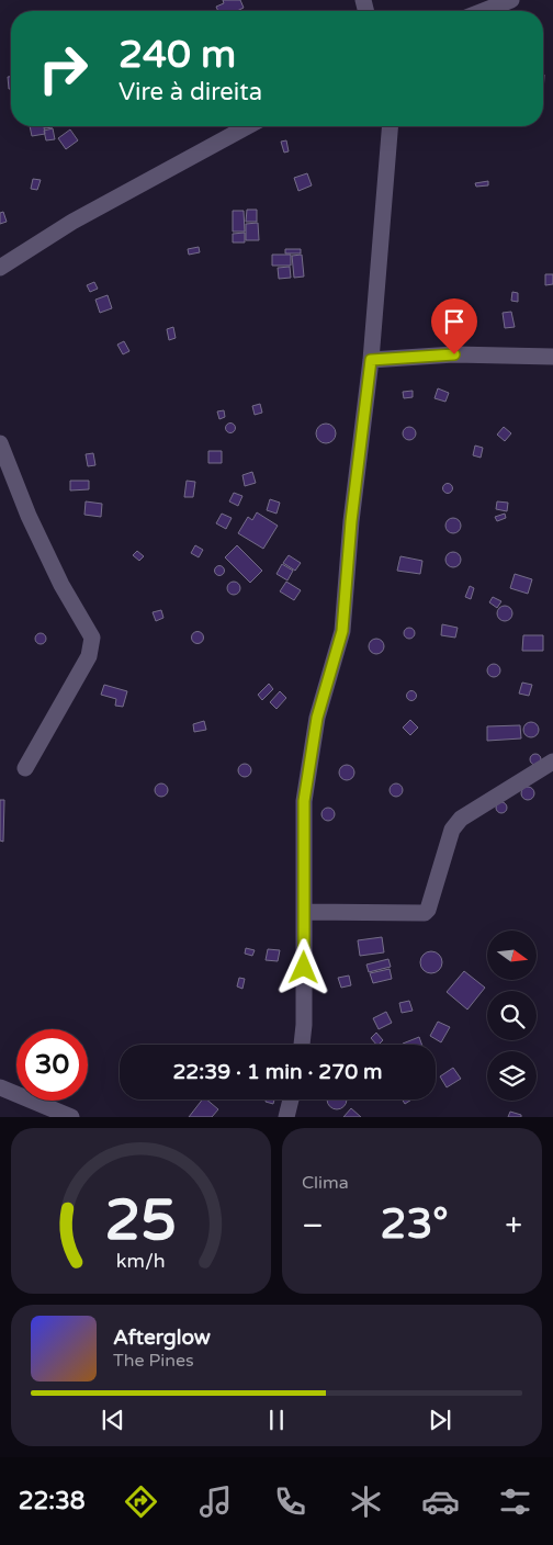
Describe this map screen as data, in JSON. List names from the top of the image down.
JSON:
{
  "north": "right",
  "page": {
    "turn": ["240 m", "Vire à direita"],
    "limit": "30",
    "trip": "22:39 · 1 min · 270 m",
    "tile": "Clima",
    "heat": ["−", "23°", "+"],
    "song": ["Afterglow", "The Pines"],
    "tabs": "22:38",
    "gauge": ["25", "km/h"]
  }
}
